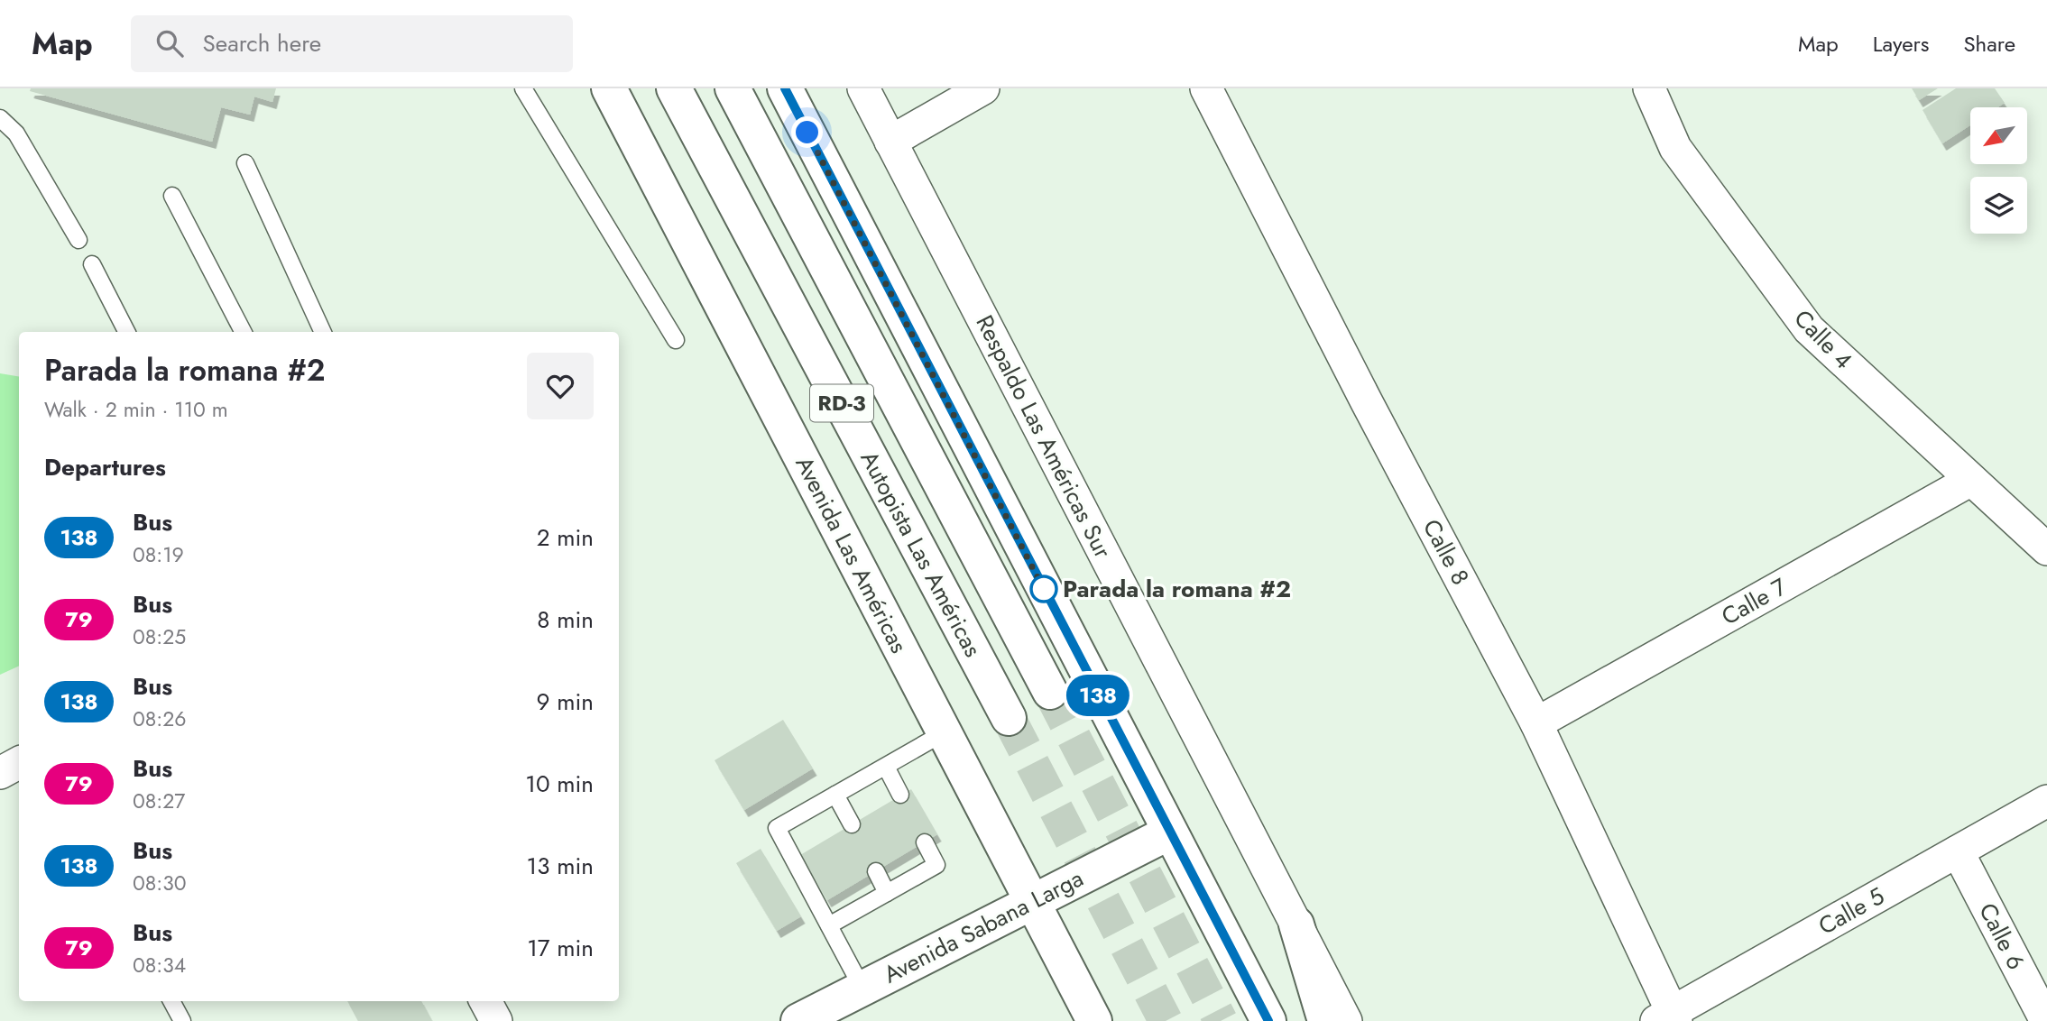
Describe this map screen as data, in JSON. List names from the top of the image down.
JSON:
{
  "streets": {
    "main road": [
      "RD-3",
      "Autopista Las Américas",
      "Avenida Las Américas",
      "Avenida Sabana Larga"
    ],
    "street": [
      "Calle 4",
      "Respaldo Las Américas Sur",
      "Calle 8",
      "Calle 7",
      "Calle 5",
      "Calle 6"
    ]
  },
  "crossings": [
    ["Calle 4", "Calle 7"],
    ["Calle 8", "Calle 7"],
    ["Calle 8", "Calle 5"],
    ["Avenida Las Américas", "Avenida Sabana Larga"],
    ["Calle 5", "Calle 6"]
  ],
  "places": ["Parada la romana #2"],
  "lines": ["bus line 138"],
  "north": "bottom left",
  "page": {
    "header": "Map",
    "search": "Search here",
    "nav": ["Map", "Layers", "Share"],
    "on_map": "138",
    "heading": [
      ["Parada la romana #2", "Walk · 2 min · 110 m"],
      "Departures"
    ],
    "list": [
      {
        "mark": "138",
        "name": "Bus",
        "note": "08:19",
        "value": "2 min"
      },
      {
        "mark": "79",
        "name": "Bus",
        "note": "08:25",
        "value": "8 min"
      },
      {
        "mark": "138",
        "name": "Bus",
        "note": "08:26",
        "value": "9 min"
      },
      {
        "mark": "79",
        "name": "Bus",
        "note": "08:27",
        "value": "10 min"
      },
      {
        "mark": "138",
        "name": "Bus",
        "note": "08:30",
        "value": "13 min"
      },
      {
        "mark": "79",
        "name": "Bus",
        "note": "08:34",
        "value": "17 min"
      }
    ]
  }
}
